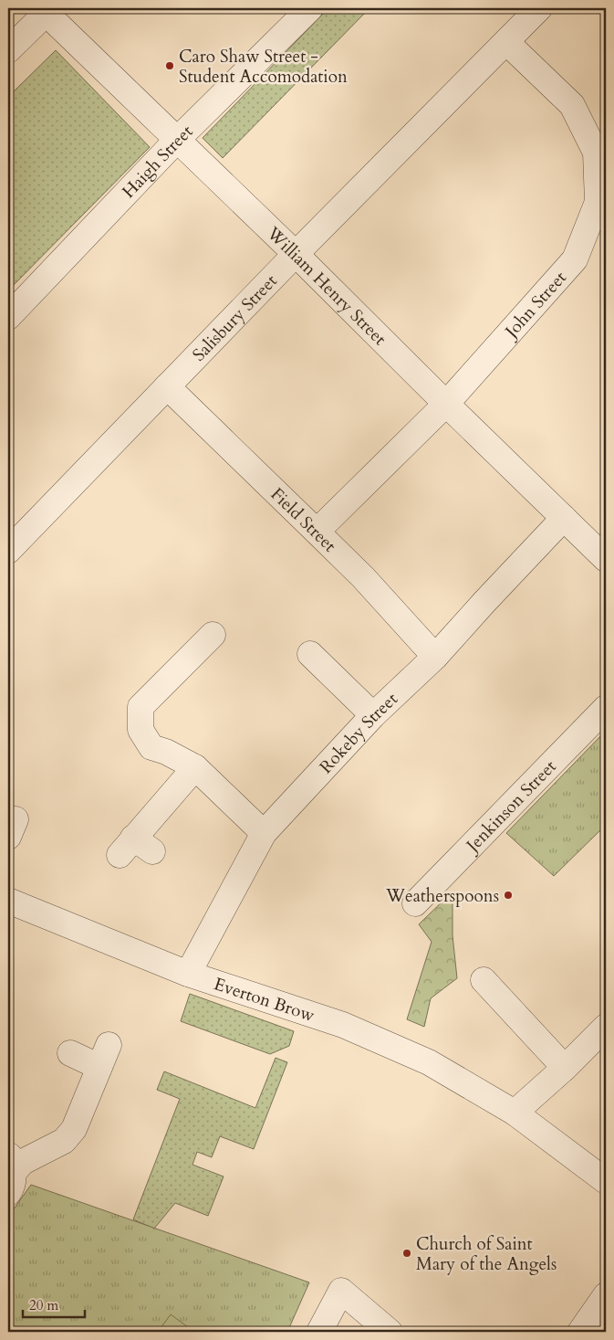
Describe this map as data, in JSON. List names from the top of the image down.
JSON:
{
  "streets": {
    "street": [
      "Haigh Street",
      "William Henry Street",
      "John Street",
      "Salisbury Street",
      "Field Street",
      "Rokeby Street",
      "Jenkinson Street",
      "Everton Brow"
    ]
  },
  "crossings": [
    ["Haigh Street", "William Henry Street"],
    ["William Henry Street", "John Street"],
    ["William Henry Street", "Salisbury Street"],
    ["William Henry Street", "Rokeby Street"],
    ["John Street", "Salisbury Street"],
    ["John Street", "Field Street"],
    ["Salisbury Street", "Field Street"],
    ["Field Street", "Rokeby Street"],
    ["Rokeby Street", "Everton Brow"]
  ],
  "places": ["Caro Shaw Street - Student Accomodation", "Weatherspoons", "Church of Saint Mary of the Angels"],
  "scale_bar": "20 m"
}
